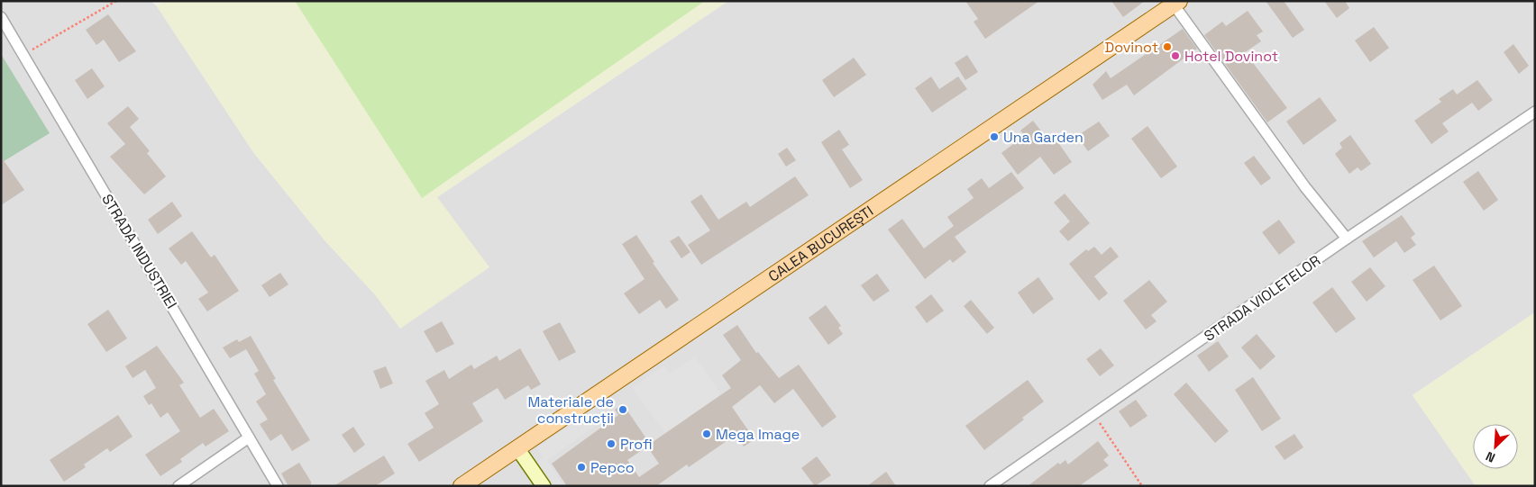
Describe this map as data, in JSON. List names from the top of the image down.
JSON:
{
  "streets": {
    "main road": ["CALEA BUCUREȘTI"],
    "street": ["STRADA INDUSTRIEI", "STRADA VIOLETELOR"]
  },
  "places": [
    "Dovinot",
    "Hotel Dovinot",
    "Una Garden",
    "Materiale de construcții",
    "Mega Image",
    "Profi",
    "Pepco"
  ],
  "north": "bottom left"
}
